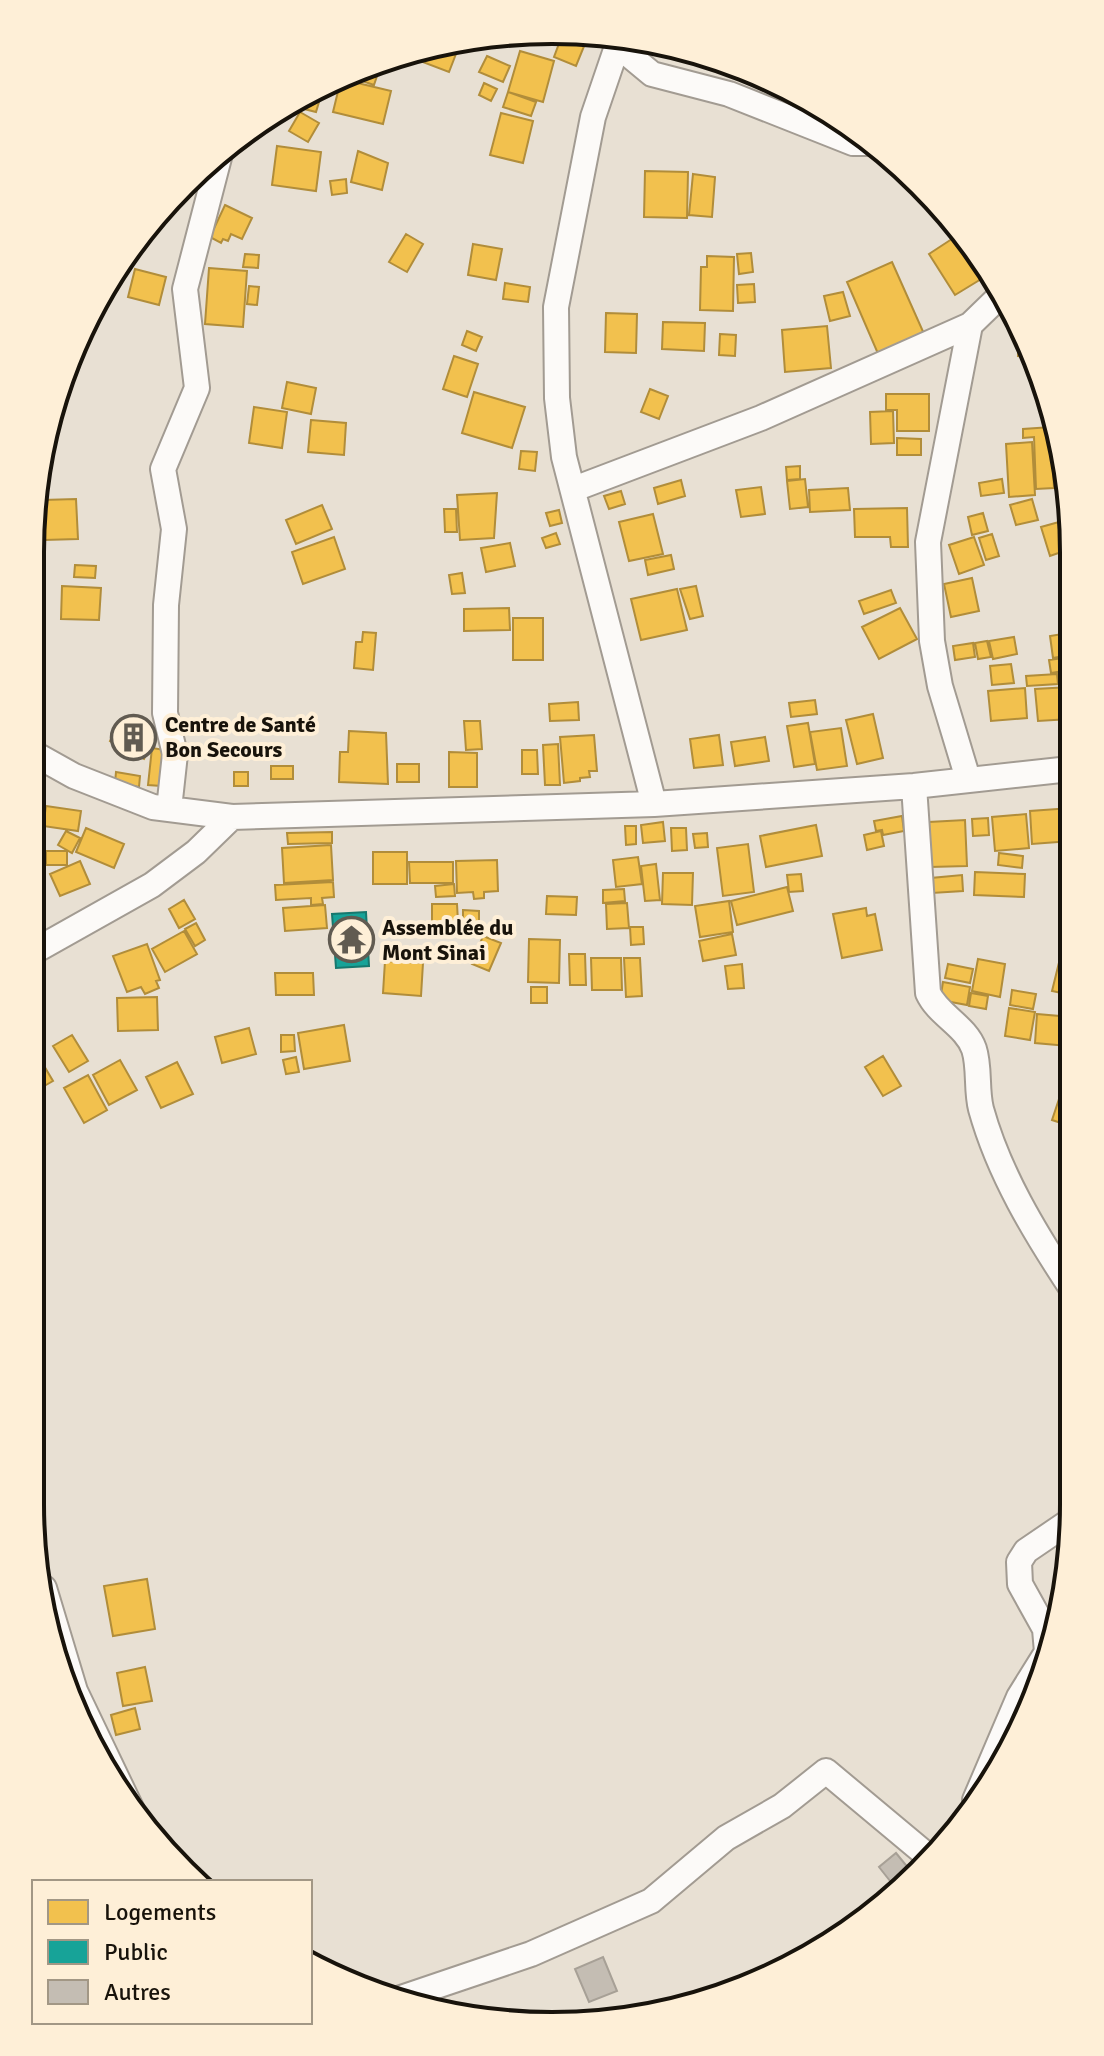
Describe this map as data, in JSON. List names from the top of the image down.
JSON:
{
  "places": {
    "building": ["Centre de Santé Bon Secours"],
    "temple": ["Assemblée du Mont Sinai"]
  },
  "legend": ["Logements", "Public", "Autres"]
}
